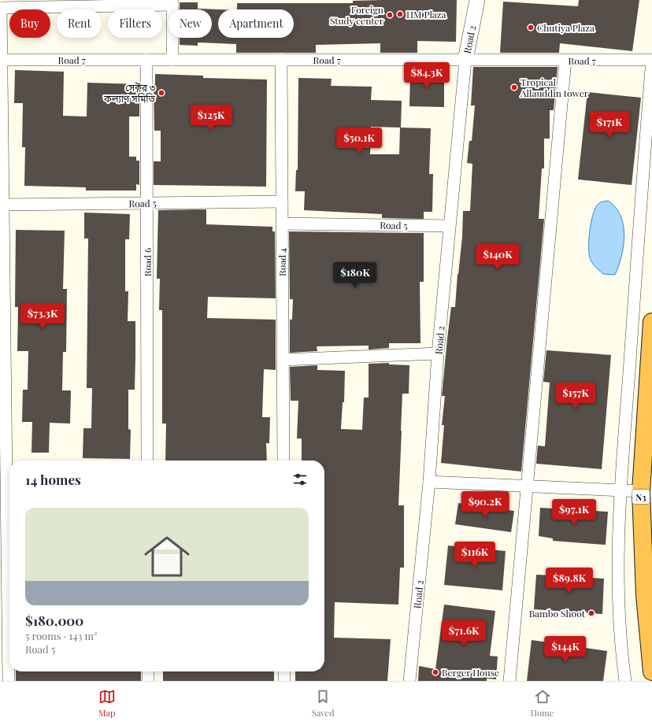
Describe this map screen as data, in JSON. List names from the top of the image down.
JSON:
{
  "streets": {
    "highway": ["N3"],
    "street": [
      "Road 2",
      "Road 7",
      "Road 5",
      "Road 6",
      "Road 4"
    ]
  },
  "crossings": [
    ["Road 2", "Road 7"],
    ["Road 2", "Road 5"],
    ["Road 7", "Road 6"],
    ["Road 7", "Road 4"],
    ["Road 5", "Road 6"],
    ["Road 5", "Road 4"]
  ],
  "places": [
    "HM Plaza",
    "Foreign Study center",
    "Chutiya Plaza",
    "Tropical Allauddin tower",
    "সেক্টর ৩ কল্যাণ সমিতি",
    "Bambo Shoot",
    "Berger House"
  ],
  "page": {
    "chip": [
      "Buy",
      "Rent",
      "Filters",
      "New",
      "Apartment"
    ],
    "price": [
      "$84.3K",
      "$125K",
      "$171K",
      "$50.1K",
      "$140K",
      "$180K",
      "$73.3K",
      "$157K",
      "$90.2K",
      "$97.1K",
      "$116K",
      "$89.8K",
      "$71.6K",
      "$144K"
    ],
    "heading": "14 homes",
    "list": [
      {
        "name": "$180,000",
        "note": "5 rooms · 143 m² · Road 5"
      }
    ],
    "tabs": ["Map", "Saved", "Home"]
  }
}
